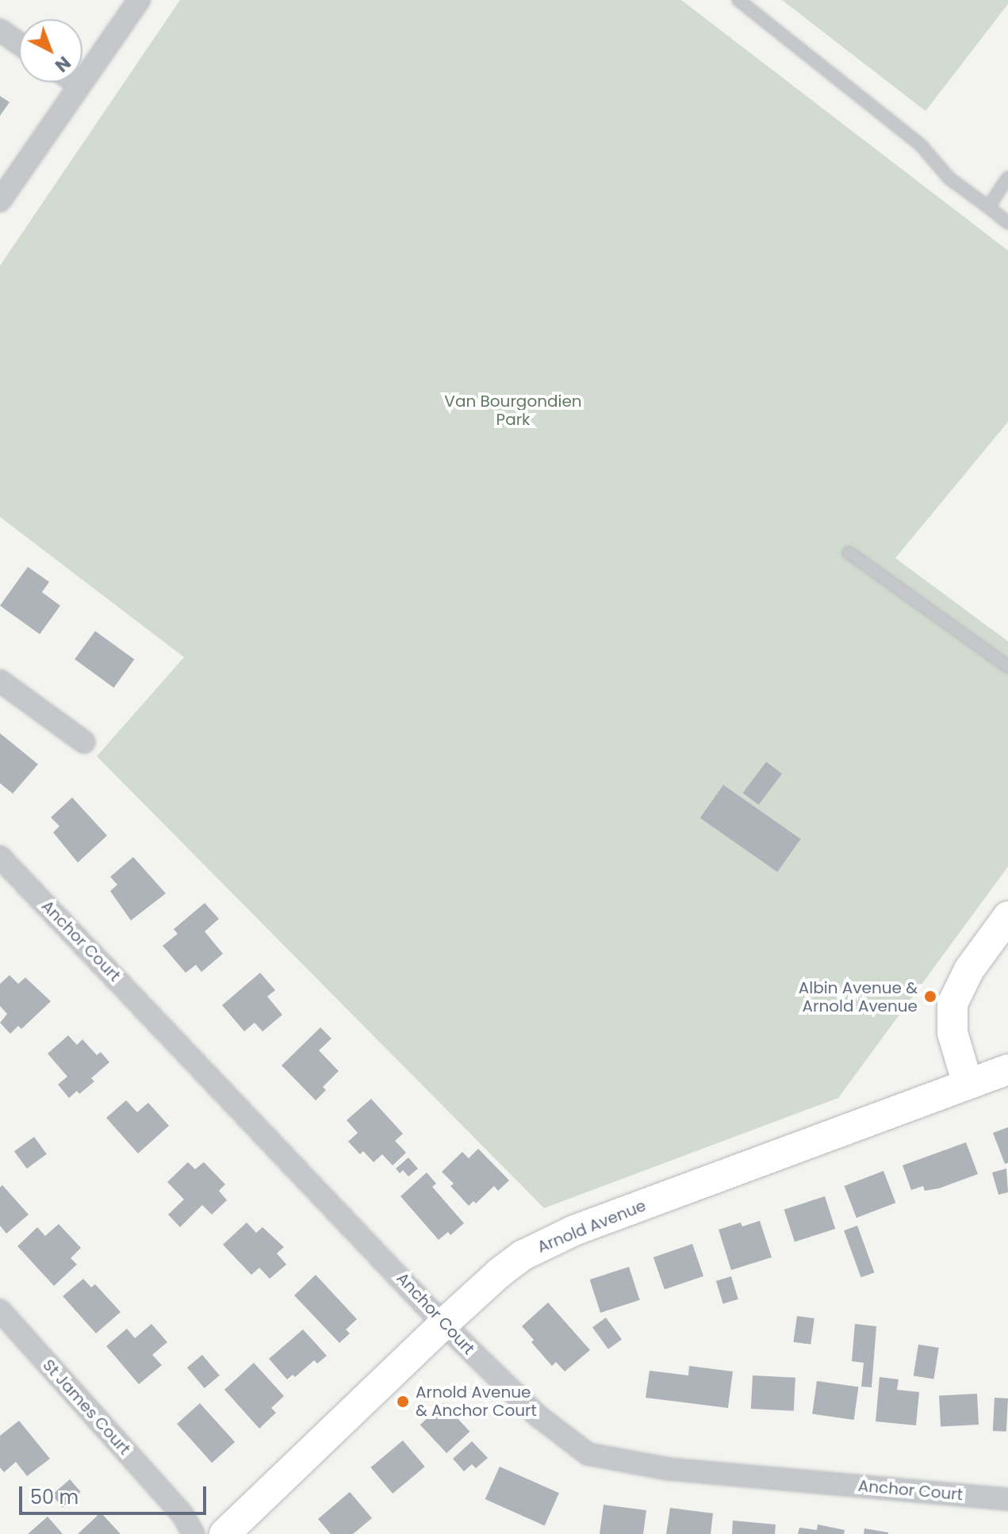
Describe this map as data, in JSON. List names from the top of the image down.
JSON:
{
  "streets": {
    "street": ["Anchor Court", "Arnold Avenue", "St James Court"]
  },
  "crossings": [
    ["Anchor Court", "Arnold Avenue"]
  ],
  "parks": ["Van Bourgondien Park"],
  "places": ["Albin Avenue & Arnold Avenue", "Arnold Avenue & Anchor Court"],
  "scale_bar": "50 m",
  "north": "bottom right"
}
